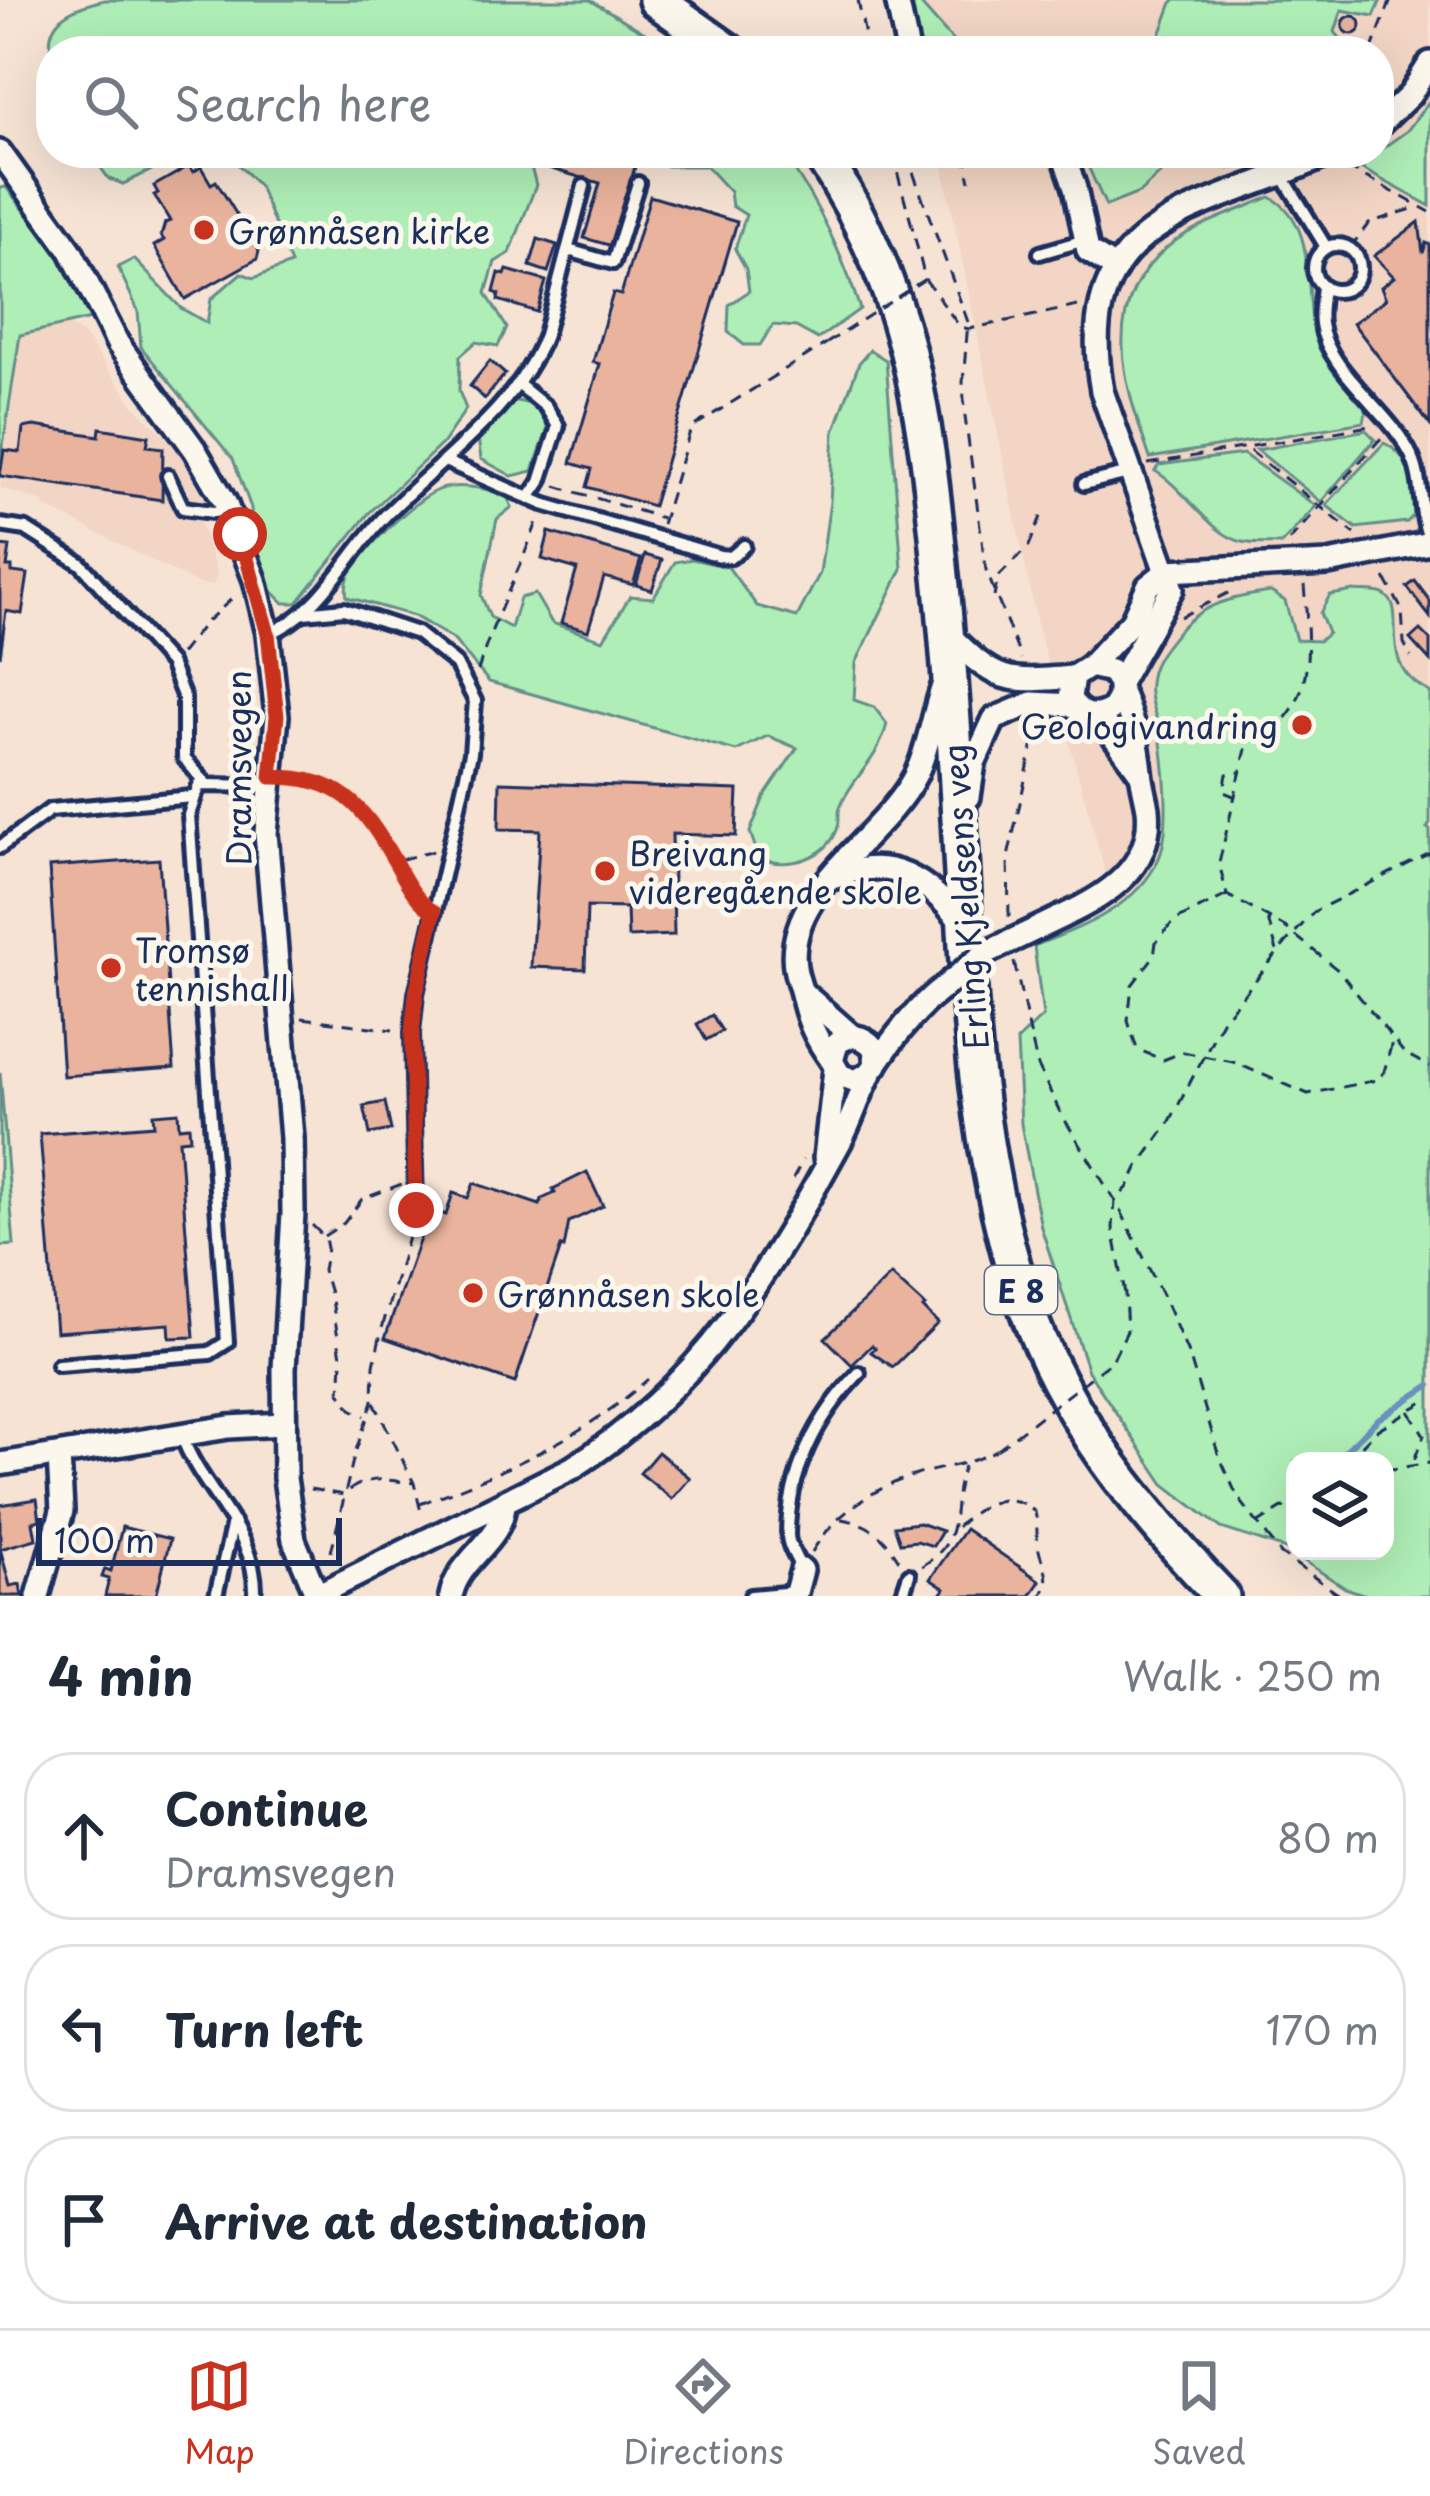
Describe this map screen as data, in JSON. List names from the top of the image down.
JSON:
{
  "streets": {
    "highway": ["Erling Kjeldsens veg", "E 8"],
    "street": ["Dramsvegen"]
  },
  "places": [
    "Grønnåsen kirke",
    "Geologivandring",
    "Breivang videregående skole",
    "Tromsø tennishall",
    "Grønnåsen skole"
  ],
  "scale_bar": "100 m",
  "page": {
    "search": "Search here",
    "scale": "100 m",
    "heading": ["4 min", "Walk · 250 m"],
    "list": [
      ["Continue", "Dramsvegen", "80 m"],
      ["Turn left", "170 m"],
      "Arrive at destination"
    ],
    "nav": ["Map", "Directions", "Saved"]
  }
}
